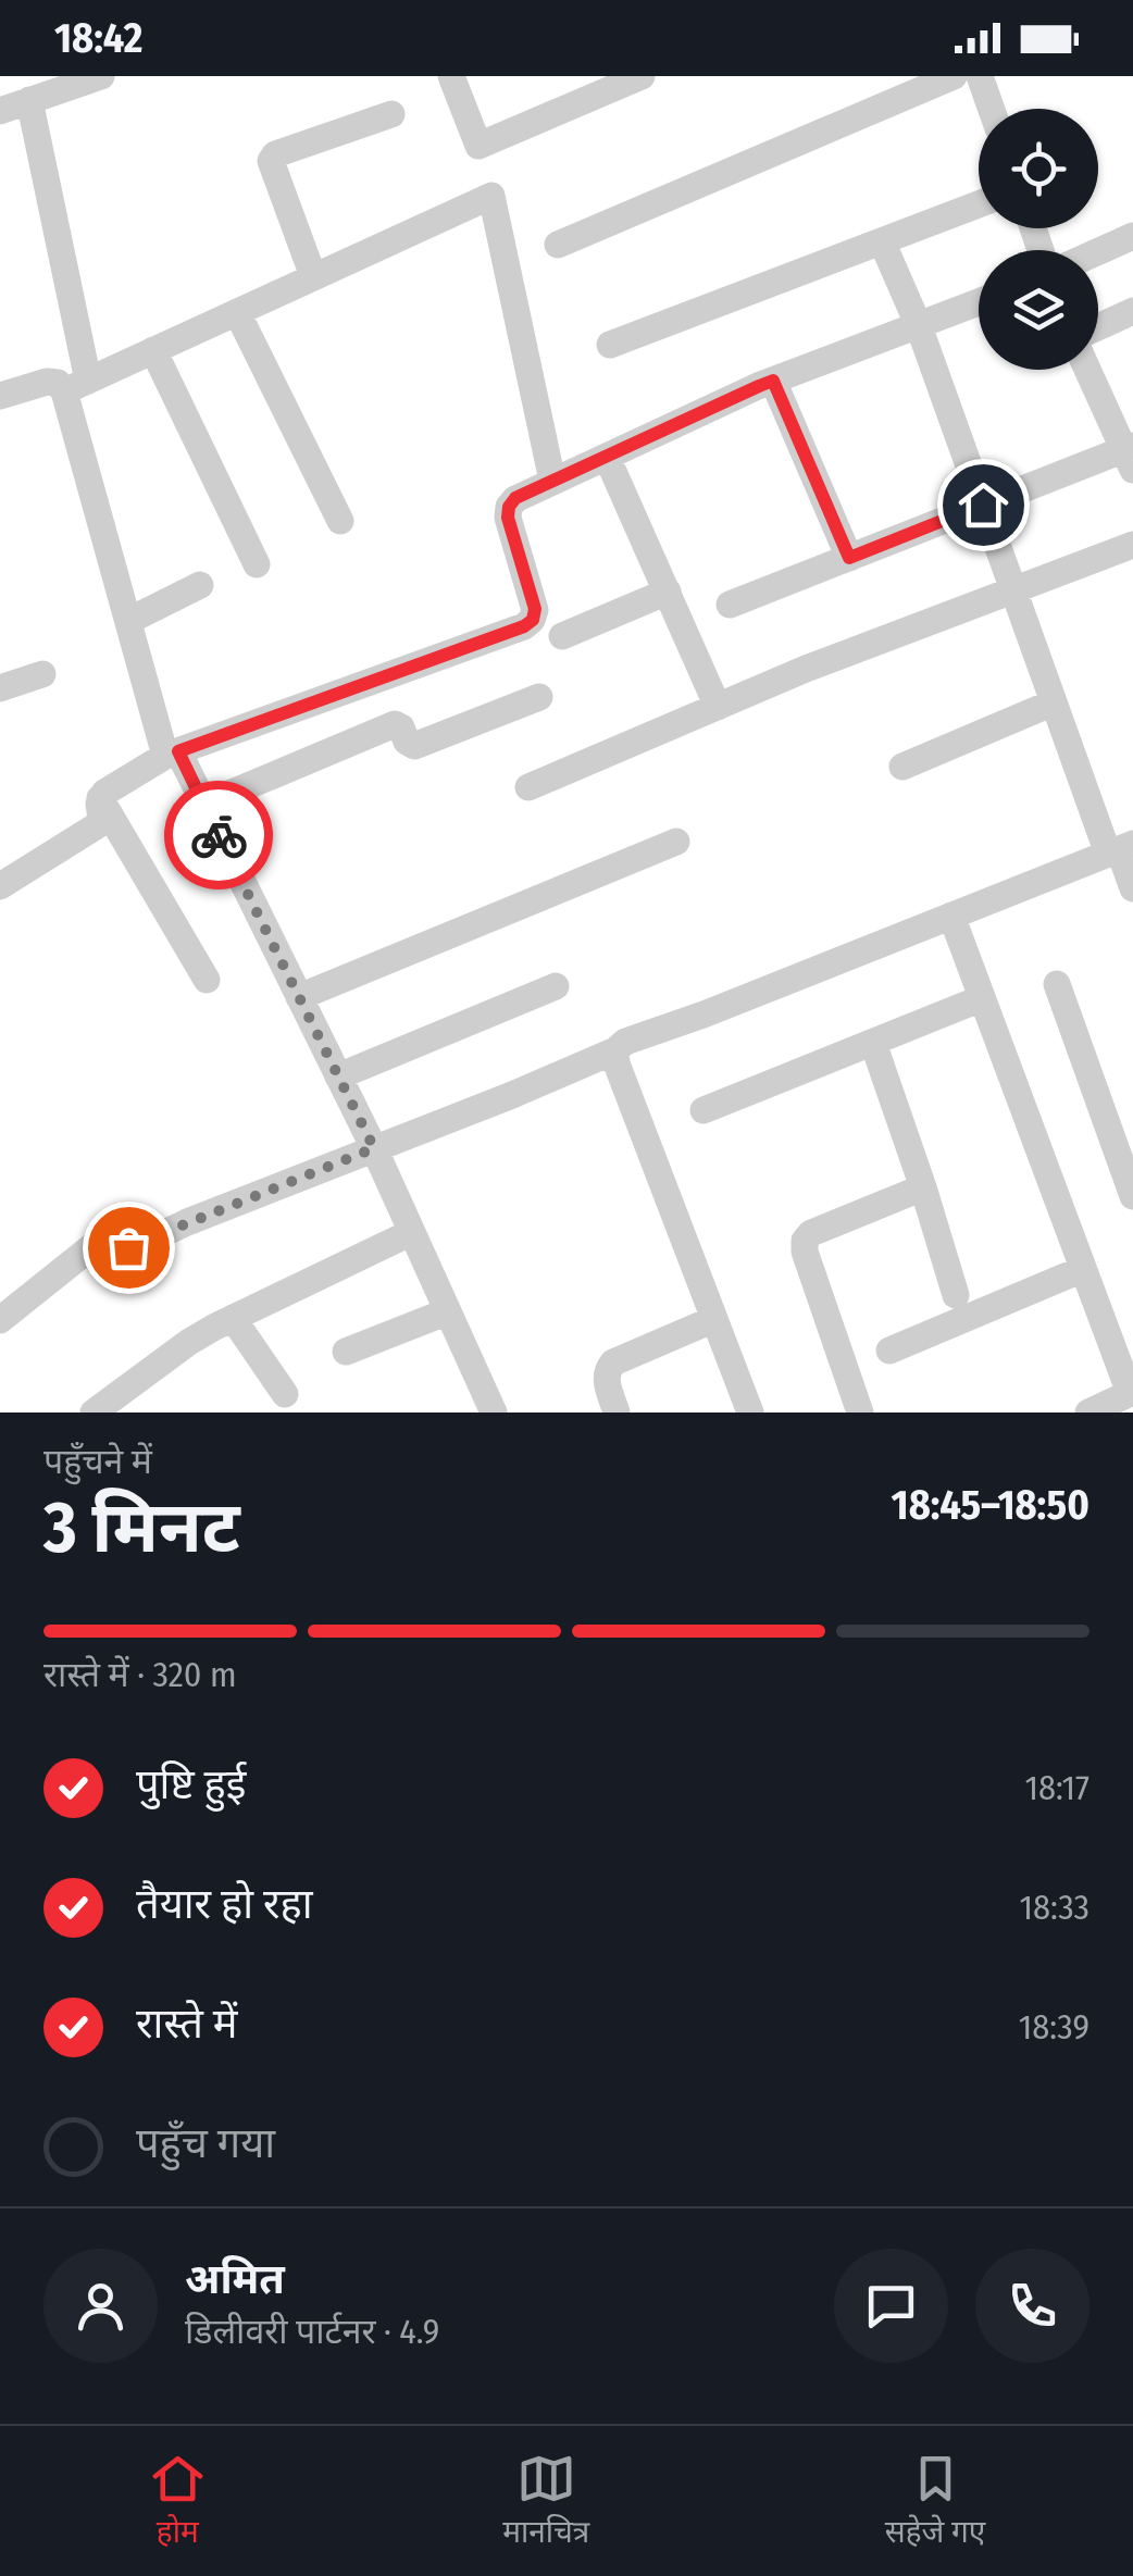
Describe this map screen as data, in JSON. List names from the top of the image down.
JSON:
{
  "page": {
    "status": "18:42",
    "heading": ["3 मिनट", "पहुँचने में", "18:45–18:50"],
    "panel": ["अमित", "डिलीवरी पार्टनर · 4.9"],
    "bar": "रास्ते में · 320 m",
    "list": [
      ["पुष्टि हुई", "18:17"],
      ["तैयार हो रहा", "18:33"],
      ["रास्ते में", "18:39"],
      "पहुँच गया"
    ],
    "tabs": ["होम", "मानचित्र", "सहेजे गए"]
  }
}
